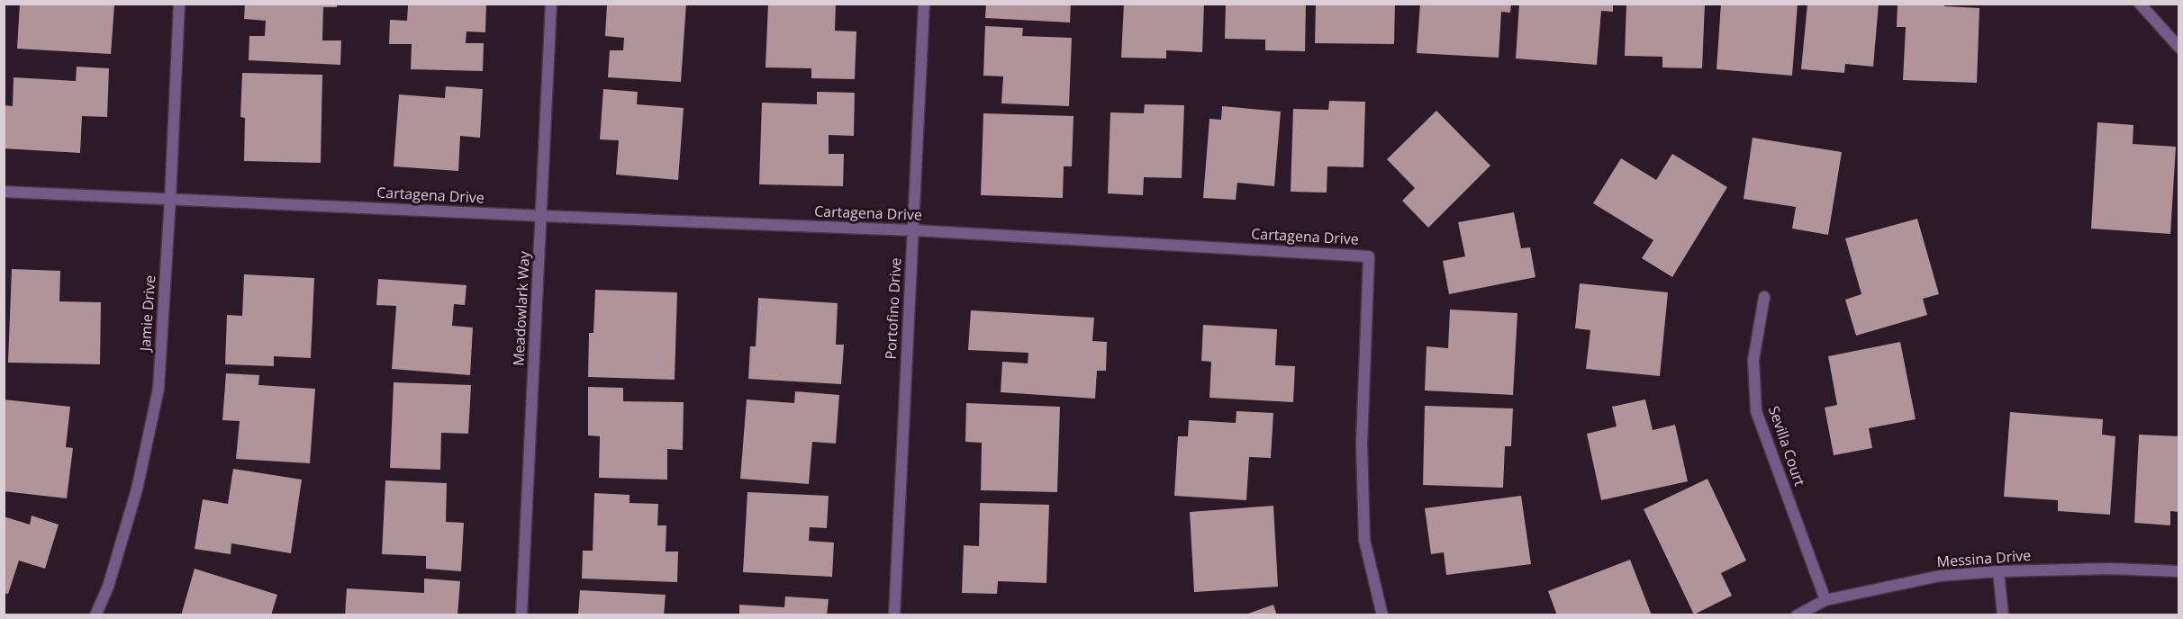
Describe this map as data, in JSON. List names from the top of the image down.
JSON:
{
  "streets": {
    "street": [
      "Cartagena Drive",
      "Meadowlark Way",
      "Portofino Drive",
      "Jamie Drive",
      "Sevilla Court",
      "Messina Drive"
    ]
  },
  "crossings": [
    ["Cartagena Drive", "Meadowlark Way"],
    ["Cartagena Drive", "Portofino Drive"],
    ["Cartagena Drive", "Jamie Drive"],
    ["Sevilla Court", "Messina Drive"]
  ]
}
